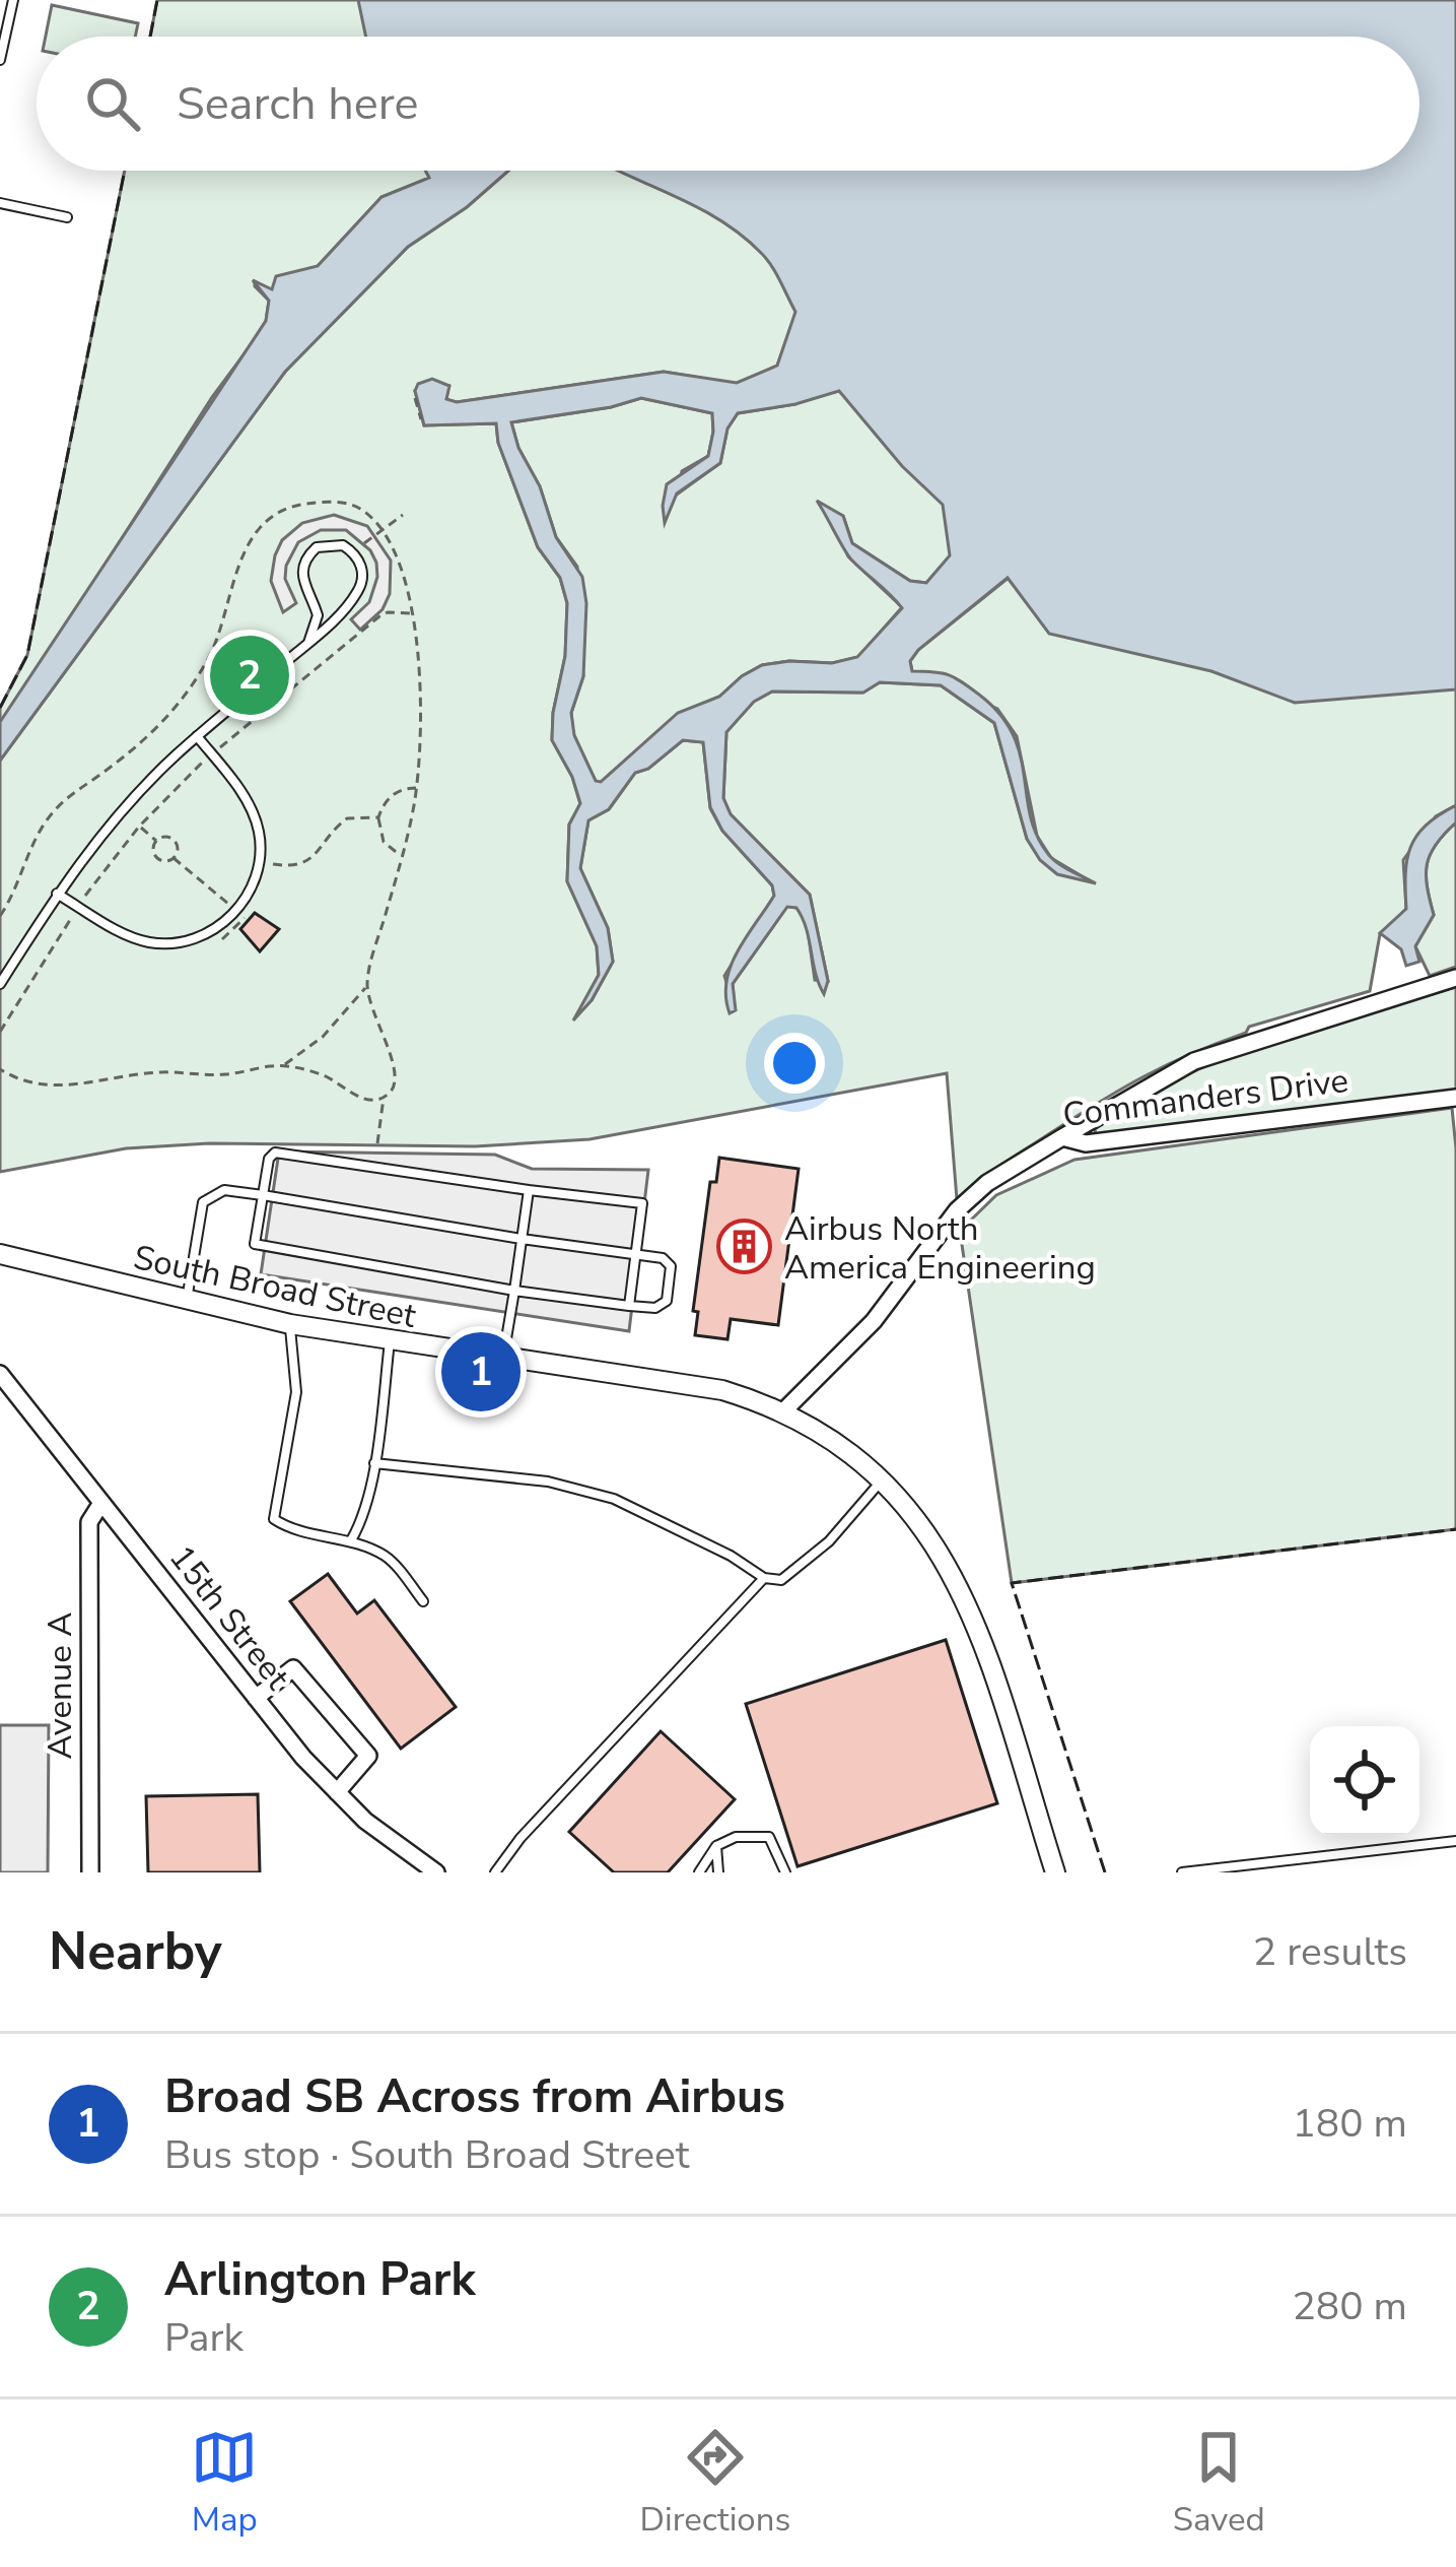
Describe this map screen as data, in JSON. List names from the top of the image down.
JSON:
{
  "streets": {
    "street": [
      "Commanders Drive",
      "South Broad Street",
      "15th Street",
      "Avenue A"
    ]
  },
  "crossings": [
    ["Commanders Drive", "South Broad Street"],
    ["15th Street", "Avenue A"]
  ],
  "places": {
    "building": ["Airbus North America Engineering"]
  },
  "page": {
    "search": "Search here",
    "pins": ["2", "1"],
    "heading": ["Nearby", "2 results"],
    "list": [
      {
        "mark": "1",
        "name": "Broad SB Across from Airbus",
        "note": "Bus stop · South Broad Street",
        "value": "180 m"
      },
      {
        "mark": "2",
        "name": "Arlington Park",
        "note": "Park",
        "value": "280 m"
      }
    ],
    "nav": ["Map", "Directions", "Saved"]
  }
}
